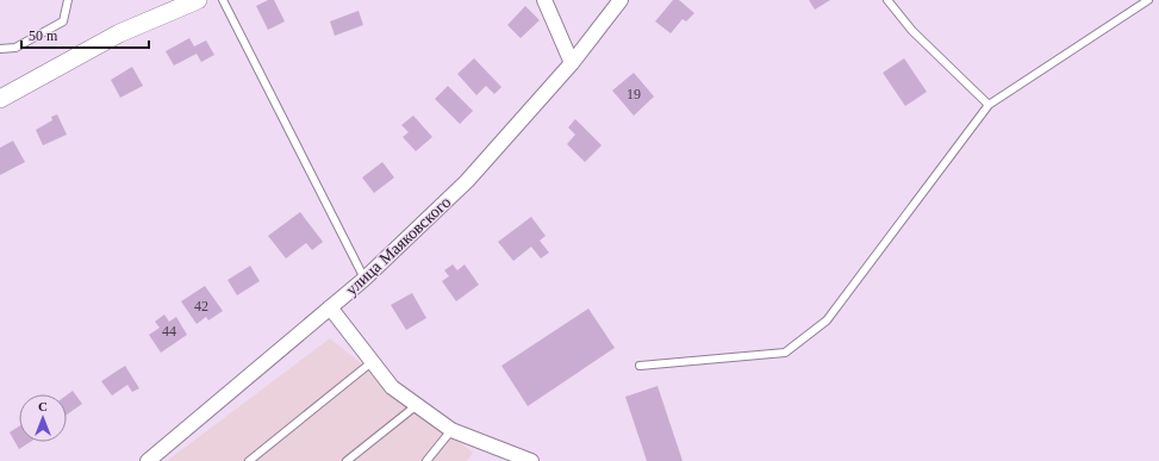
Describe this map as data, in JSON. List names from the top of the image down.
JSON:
{
  "streets": {
    "street": ["улица Маяковского"]
  },
  "house_numbers": ["19", "42", "44"],
  "scale_bar": "50 m",
  "north": "top"
}
